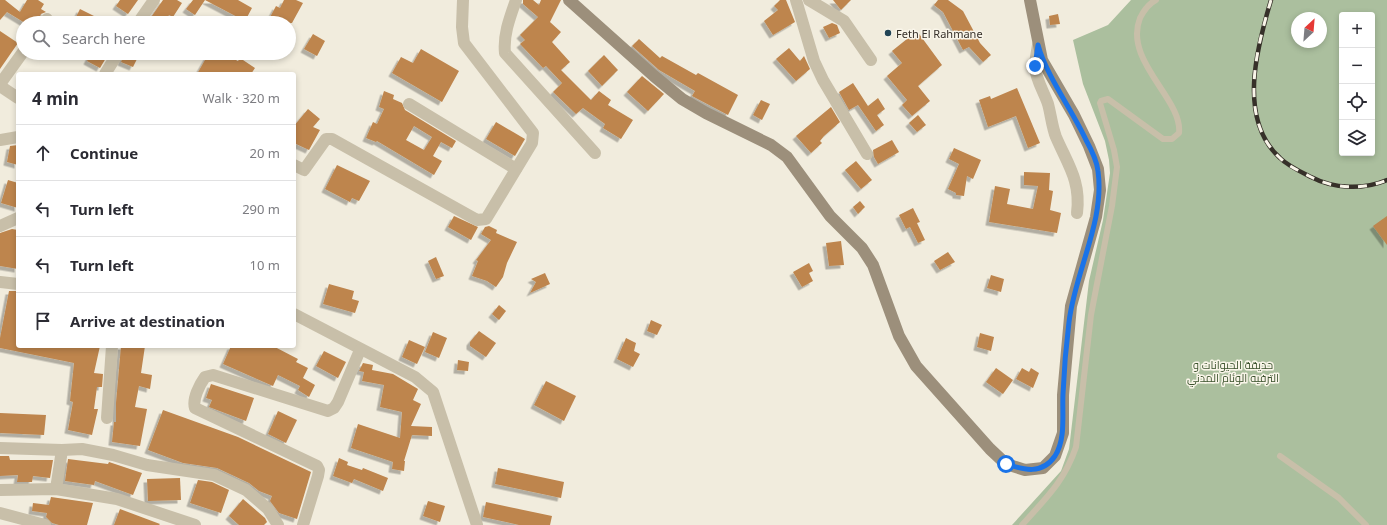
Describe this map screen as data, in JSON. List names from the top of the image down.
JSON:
{
  "parks": ["حديقة الحيوانات و الترفيه الوئام المدني"],
  "places": ["Feth El Rahmane"],
  "north": "top right",
  "page": {
    "map_buttons": ["+", "−"],
    "search": "Search here",
    "heading": ["4 min", "Walk · 320 m"],
    "list": [
      ["Continue", "20 m"],
      ["Turn left", "290 m"],
      ["Turn left", "10 m"],
      "Arrive at destination"
    ]
  }
}
